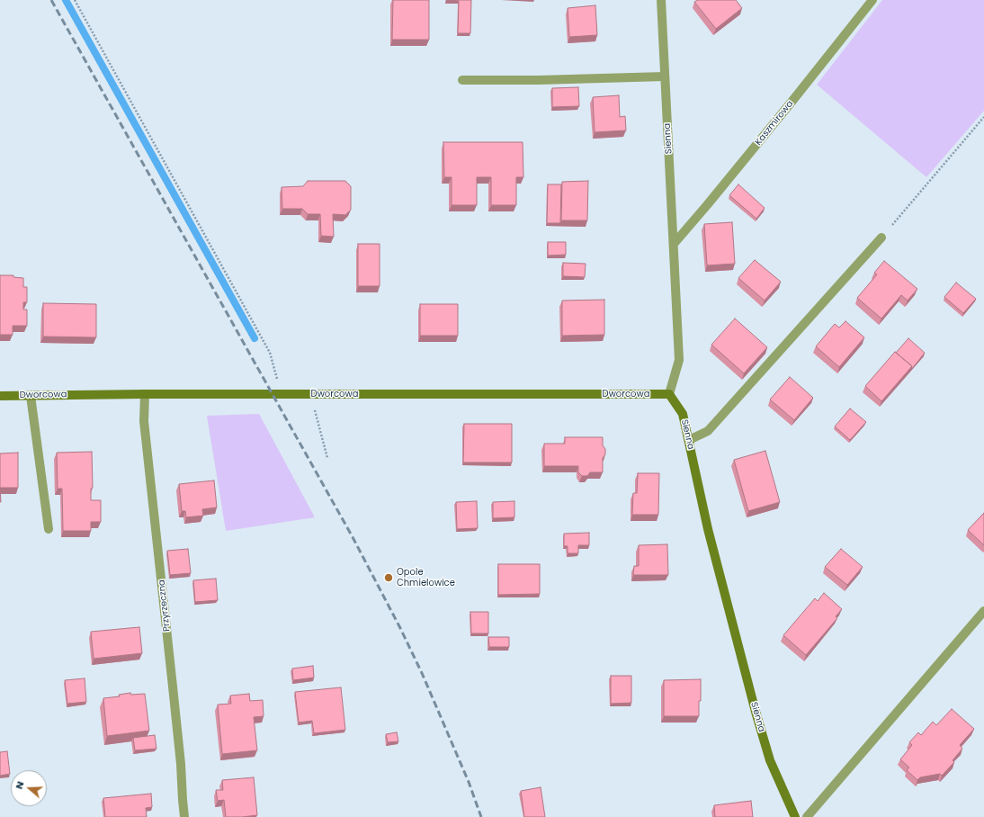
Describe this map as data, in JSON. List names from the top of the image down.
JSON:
{
  "streets": {
    "street": [
      "Kaszmirowa",
      "Sienna",
      "Dworcowa",
      "Przyrzeczna"
    ]
  },
  "crossings": [
    ["Kaszmirowa", "Sienna"],
    ["Sienna", "Dworcowa"],
    ["Dworcowa", "Przyrzeczna"]
  ],
  "places": ["Opole Chmielowice"],
  "north": "left"
}
